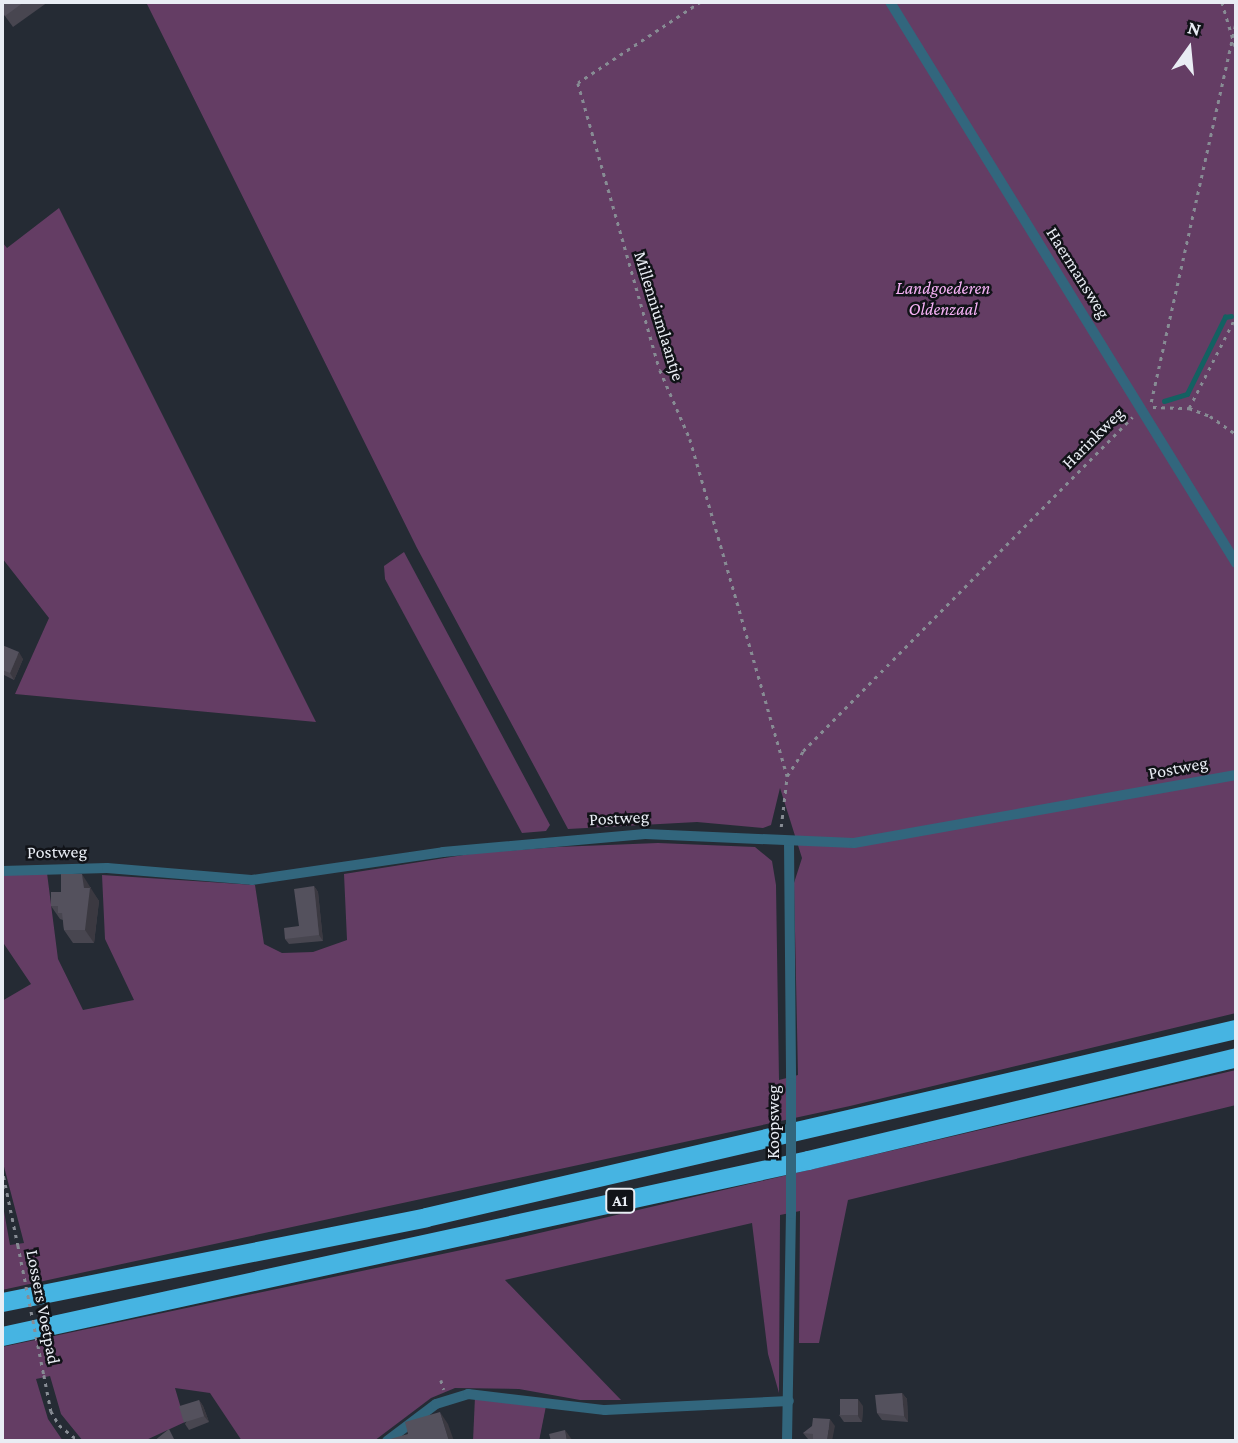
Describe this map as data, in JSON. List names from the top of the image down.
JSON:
{
  "streets": {
    "highway": ["A1"],
    "street": ["Haermansweg", "Postweg", "Koopsweg"],
    "path": ["Millenniumlaantje", "Harinkweg", "Lossers Voetpad"]
  },
  "crossings": [
    ["Haermansweg", "Harinkweg"],
    ["Millenniumlaantje", "Harinkweg"],
    ["Postweg", "Koopsweg"]
  ],
  "parks": ["Landgoederen Oldenzaal"],
  "north": "top"
}
